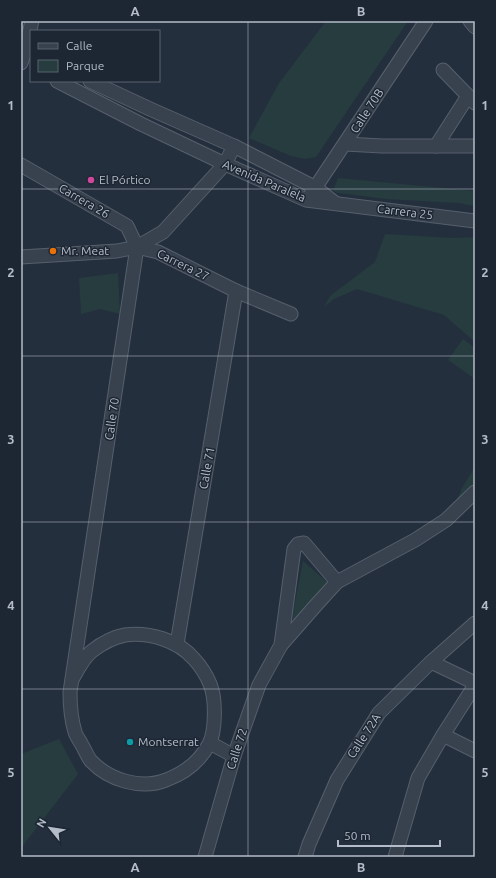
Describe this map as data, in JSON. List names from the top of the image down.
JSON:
{
  "streets": {
    "street": [
      "Calle 70B",
      "Avenida Paralela",
      "Carrera 26",
      "Carrera 25",
      "Carrera 27",
      "Calle 70",
      "Calle 71",
      "Calle 72A",
      "Calle 72"
    ]
  },
  "crossings": [
    ["Calle 70B", "Avenida Paralela"],
    ["Avenida Paralela", "Carrera 25"],
    ["Carrera 26", "Carrera 27"],
    ["Carrera 26", "Calle 70"],
    ["Carrera 27", "Calle 70"],
    ["Carrera 27", "Calle 71"]
  ],
  "places": ["El Pórtico", "Mr. Meat", "Montserrat"],
  "legend": ["Calle", "Parque"],
  "scale_bar": "50 m",
  "north": "top left",
  "grid": {
    "columns": ["A", "B"],
    "rows": [
      "1",
      "2",
      "3",
      "4",
      "5"
    ]
  }
}
